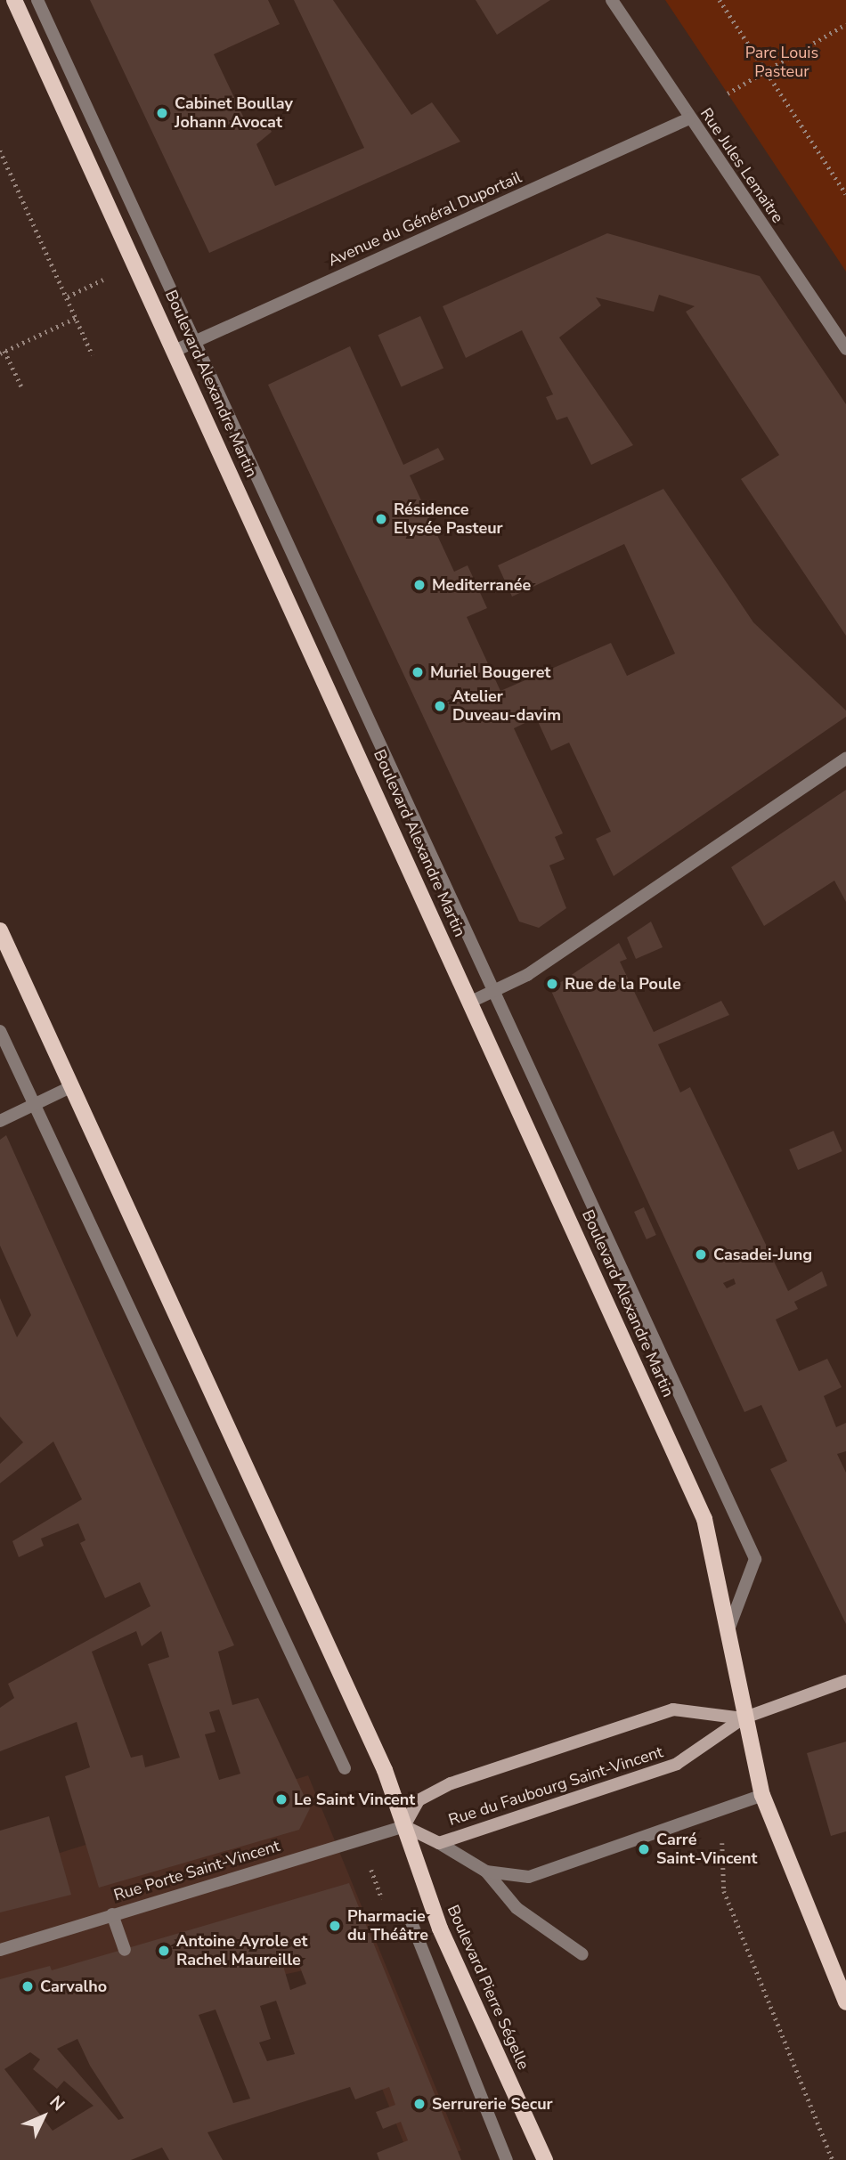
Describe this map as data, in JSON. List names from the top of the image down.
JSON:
{
  "streets": {
    "main road": ["Boulevard Alexandre Martin", "Rue du Faubourg Saint-Vincent", "Boulevard Pierre Ségelle"],
    "street": ["Rue Jules Lemaitre", "Avenue du Général Duportail", "Rue Porte Saint-Vincent"]
  },
  "crossings": [
    ["Rue Jules Lemaitre", "Avenue du Général Duportail"],
    ["Avenue du Général Duportail", "Boulevard Alexandre Martin"],
    ["Boulevard Alexandre Martin", "Rue du Faubourg Saint-Vincent"],
    ["Rue du Faubourg Saint-Vincent", "Rue Porte Saint-Vincent"],
    ["Rue du Faubourg Saint-Vincent", "Boulevard Pierre Ségelle"],
    ["Rue Porte Saint-Vincent", "Boulevard Pierre Ségelle"]
  ],
  "parks": ["Parc Louis Pasteur"],
  "places": [
    "Cabinet Boullay Johann Avocat",
    "Résidence Elysée Pasteur",
    "Mediterranée",
    "Muriel Bougeret",
    "Atelier Duveau-davim",
    "Rue de la Poule",
    "Casadei-Jung",
    "Le Saint Vincent",
    "Carré Saint-Vincent",
    "Pharmacie du Théâtre",
    "Antoine Ayrole et Rachel Maureille",
    "Carvalho",
    "Serrurerie Secur"
  ],
  "north": "top right"
}
